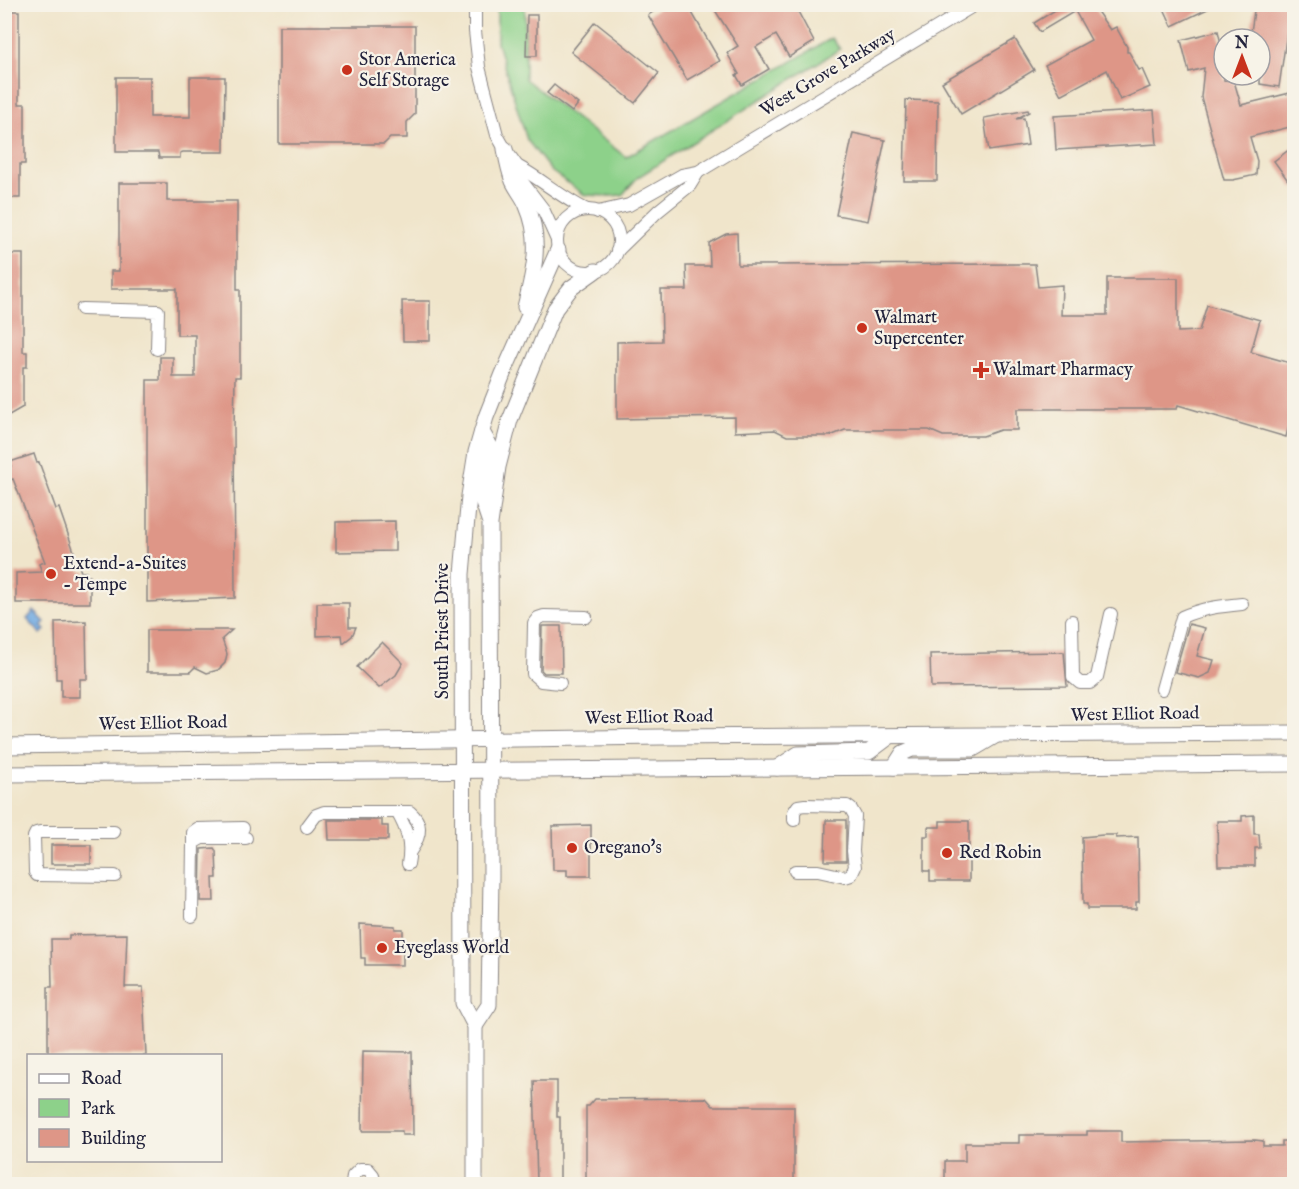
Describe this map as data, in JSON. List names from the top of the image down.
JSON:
{
  "streets": {
    "main road": ["South Priest Drive", "West Elliot Road"],
    "street": ["West Grove Parkway"]
  },
  "crossings": [
    ["West Grove Parkway", "South Priest Drive"],
    ["South Priest Drive", "West Elliot Road"]
  ],
  "places": {
    "other": [
      "Stor America Self Storage",
      "Walmart Supercenter",
      "Extend-a-Suites - Tempe",
      "Oregano's",
      "Red Robin",
      "Eyeglass World"
    ],
    "health": ["Walmart Pharmacy"]
  },
  "legend": ["Road", "Park", "Building"],
  "north": "top"
}
